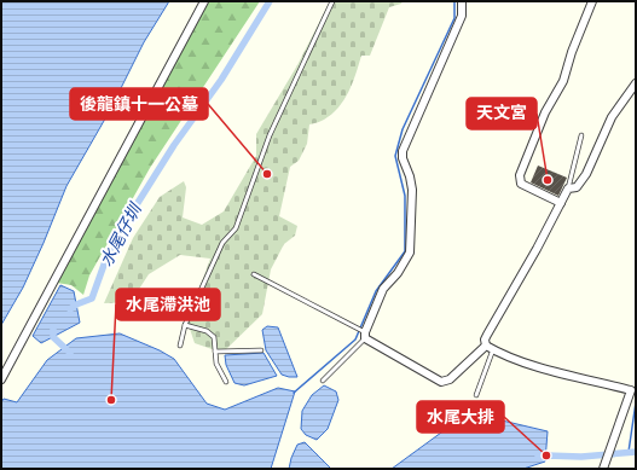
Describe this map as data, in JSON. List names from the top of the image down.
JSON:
{
  "water": ["水尾仔圳"],
  "places": [
    "後龍鎮十一公墓",
    "天文宮",
    "水尾滯洪池",
    "水尾大排"
  ]
}
